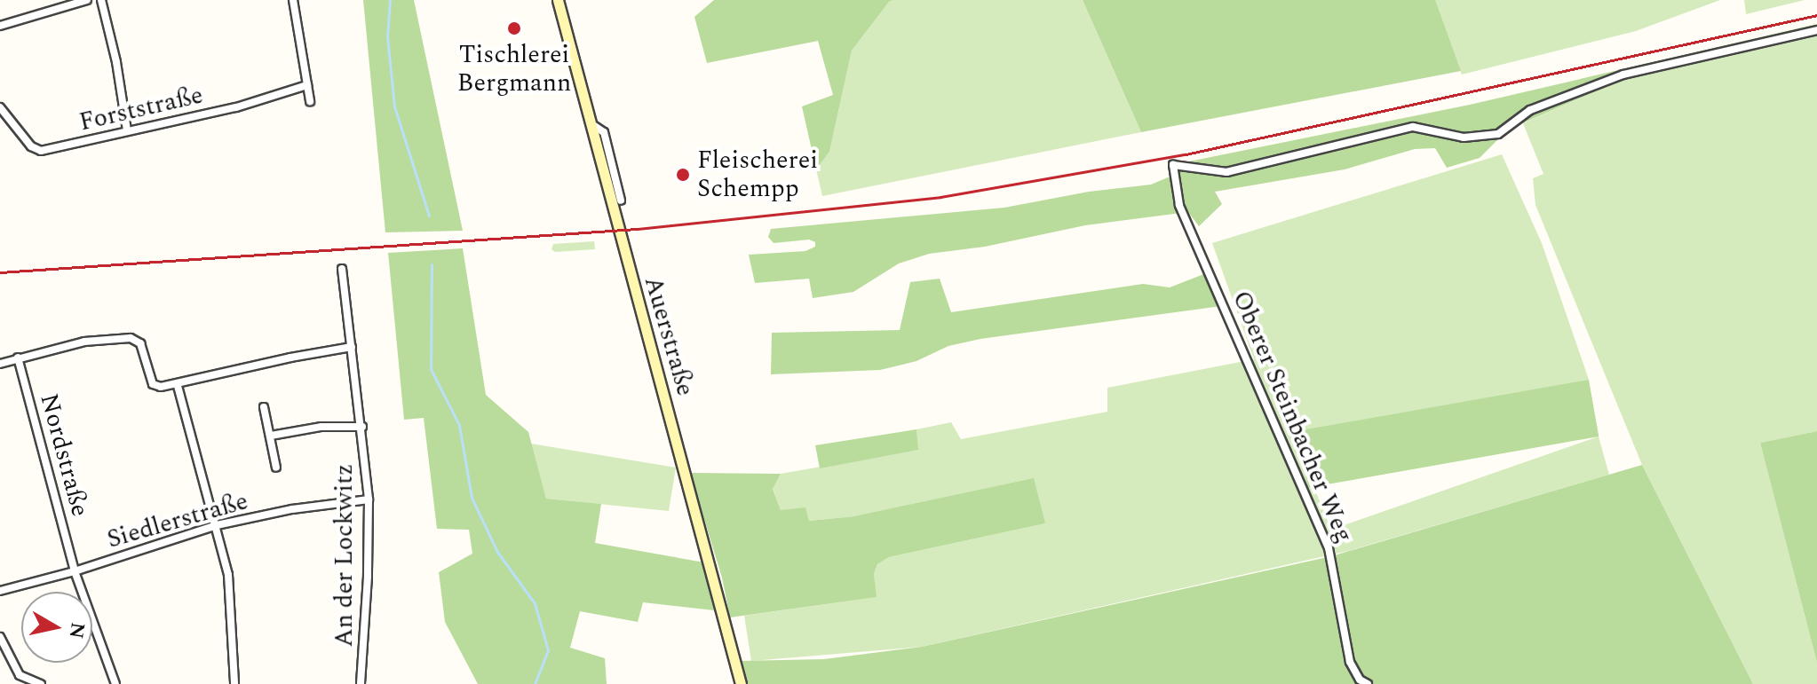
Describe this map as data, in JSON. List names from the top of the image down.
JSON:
{
  "streets": {
    "street": [
      "Forststraße",
      "Auerstraße",
      "Oberer Steinbacher Weg",
      "Nordstraße",
      "Siedlerstraße",
      "An der Lockwitz"
    ]
  },
  "crossings": [
    ["Nordstraße", "Siedlerstraße"],
    ["Siedlerstraße", "An der Lockwitz"]
  ],
  "places": ["Tischlerei Bergmann", "Fleischerei Schempp"],
  "north": "right"
}
